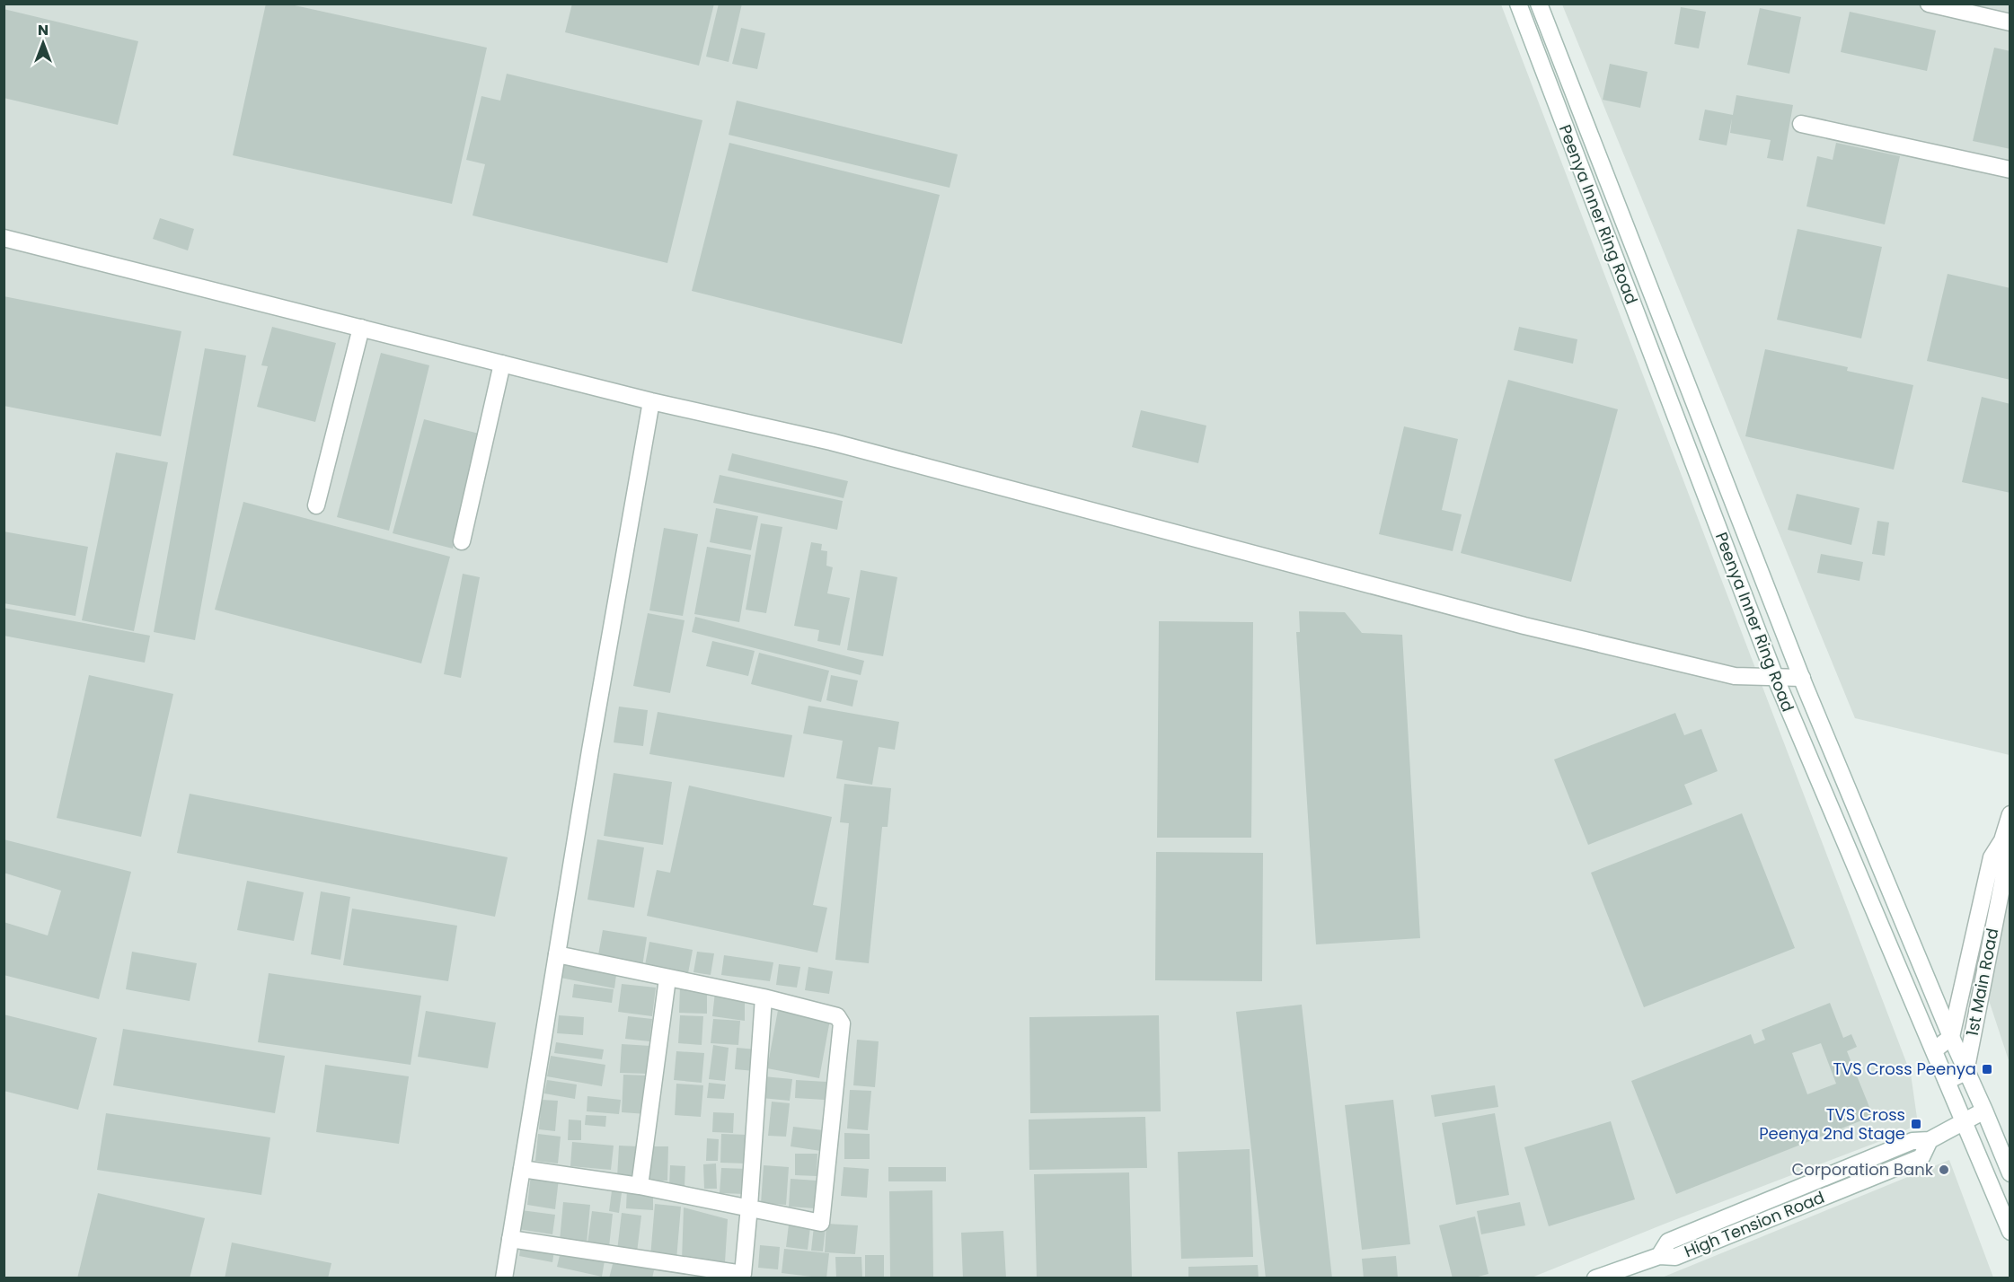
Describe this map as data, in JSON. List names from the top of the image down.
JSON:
{
  "streets": {
    "street": ["Peenya Inner Ring Road", "1st Main Road", "High Tension Road"]
  },
  "crossings": [
    ["Peenya Inner Ring Road", "1st Main Road"],
    ["Peenya Inner Ring Road", "High Tension Road"]
  ],
  "places": {
    "transit": ["TVS Cross Peenya", "TVS Cross Peenya 2nd Stage"],
    "other": ["Corporation Bank"]
  },
  "north": "top"
}
